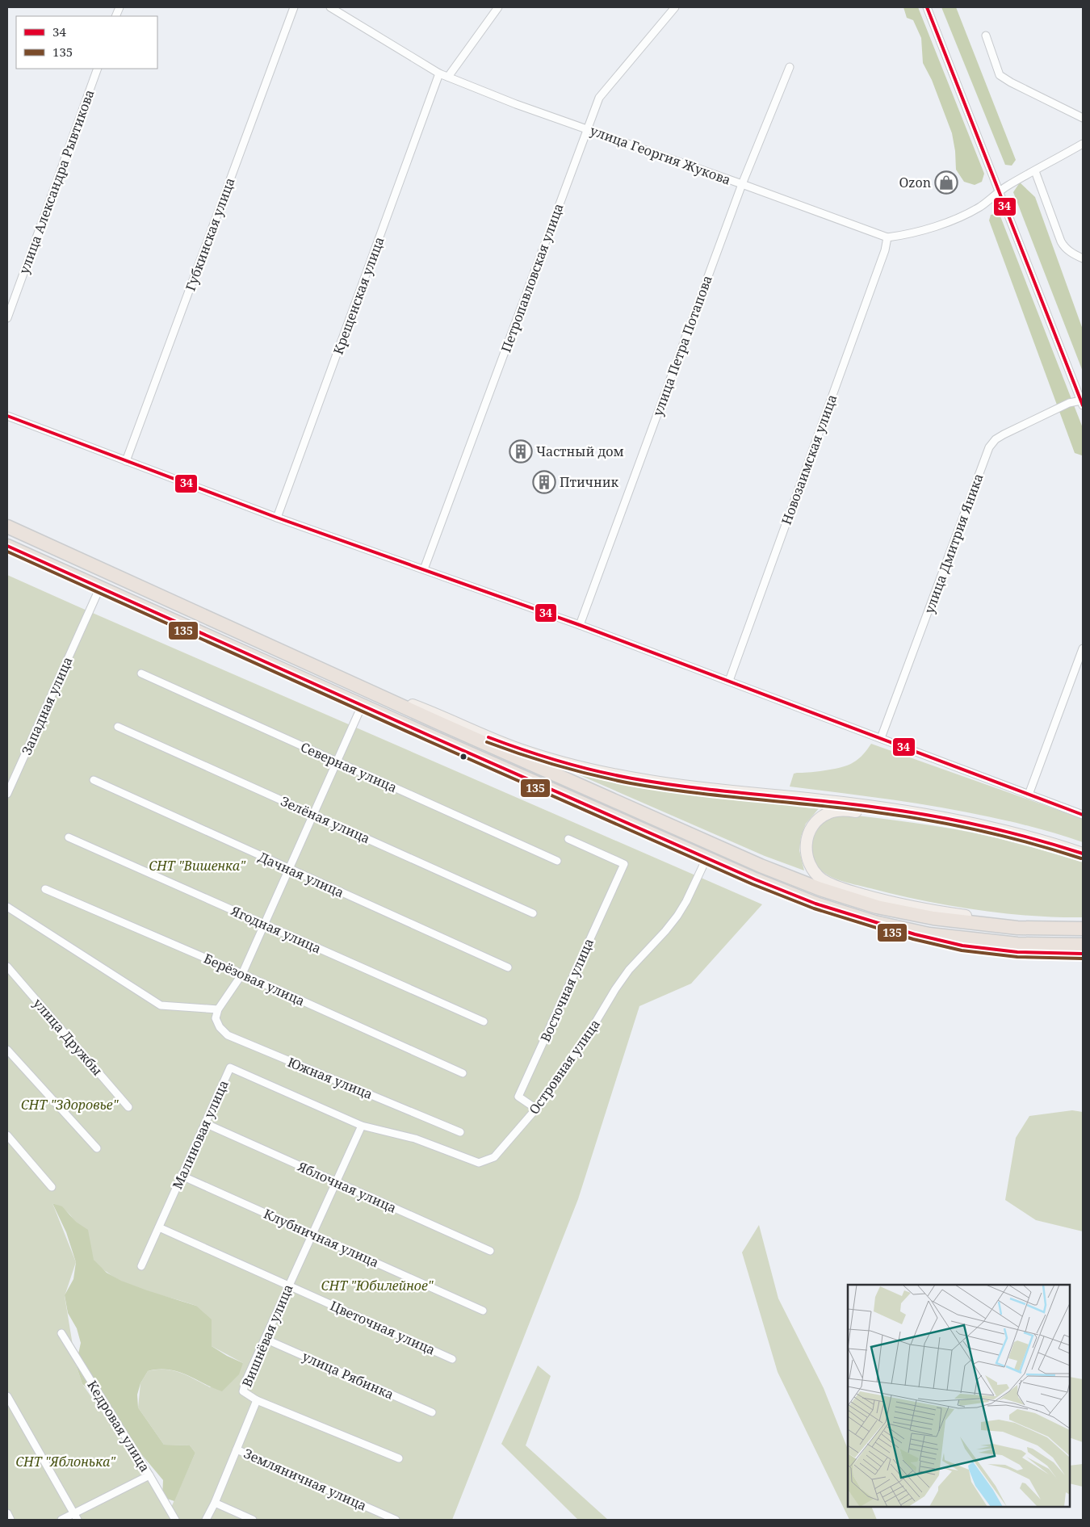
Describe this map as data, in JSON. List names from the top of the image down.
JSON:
{
  "streets": {
    "street": [
      "улица Георгия Жукова",
      "улица Александра Рывтикова",
      "Губкинская улица",
      "Петропавловская улица",
      "Крещенская улица",
      "улица Петра Потапова",
      "Новозаимская улица",
      "улица Дмитрия Яника",
      "Западная улица",
      "Северная улица",
      "Зелёная улица",
      "Дачная улица",
      "Ягодная улица",
      "Берёзовая улица",
      "Восточная улица",
      "улица Дружбы",
      "Островная улица",
      "Южная улица",
      "Малиновая улица",
      "Яблочная улица",
      "Клубничная улица",
      "Цветочная улица",
      "Вишнёвая улица",
      "улица Рябинка",
      "Кедровая улица",
      "Земляничная улица"
    ]
  },
  "crossings": [
    ["улица Георгия Жукова", "Петропавловская улица"],
    ["улица Георгия Жукова", "Крещенская улица"],
    ["улица Георгия Жукова", "улица Петра Потапова"],
    ["улица Георгия Жукова", "Новозаимская улица"],
    ["Восточная улица", "Островная улица"],
    ["Островная улица", "Малиновая улица"],
    ["Островная улица", "Вишнёвая улица"],
    ["Малиновая улица", "Яблочная улица"],
    ["Малиновая улица", "Клубничная улица"],
    ["Малиновая улица", "Цветочная улица"],
    ["Малиновая улица", "Вишнёвая улица"],
    ["Яблочная улица", "Вишнёвая улица"],
    ["Клубничная улица", "Вишнёвая улица"],
    ["Цветочная улица", "Вишнёвая улица"],
    ["Вишнёвая улица", "улица Рябинка"]
  ],
  "parks": [
    "СНТ \"Вишенка\"",
    "СНТ \"Здоровье\"",
    "СНТ \"Юбилейное\"",
    "СНТ \"Яблонька\""
  ],
  "places": {
    "shop": ["Ozon"],
    "building": ["Частный дом", "Птичник"]
  },
  "lines": ["transit line 34", "transit line 135"],
  "legend": ["34", "135"]
}
